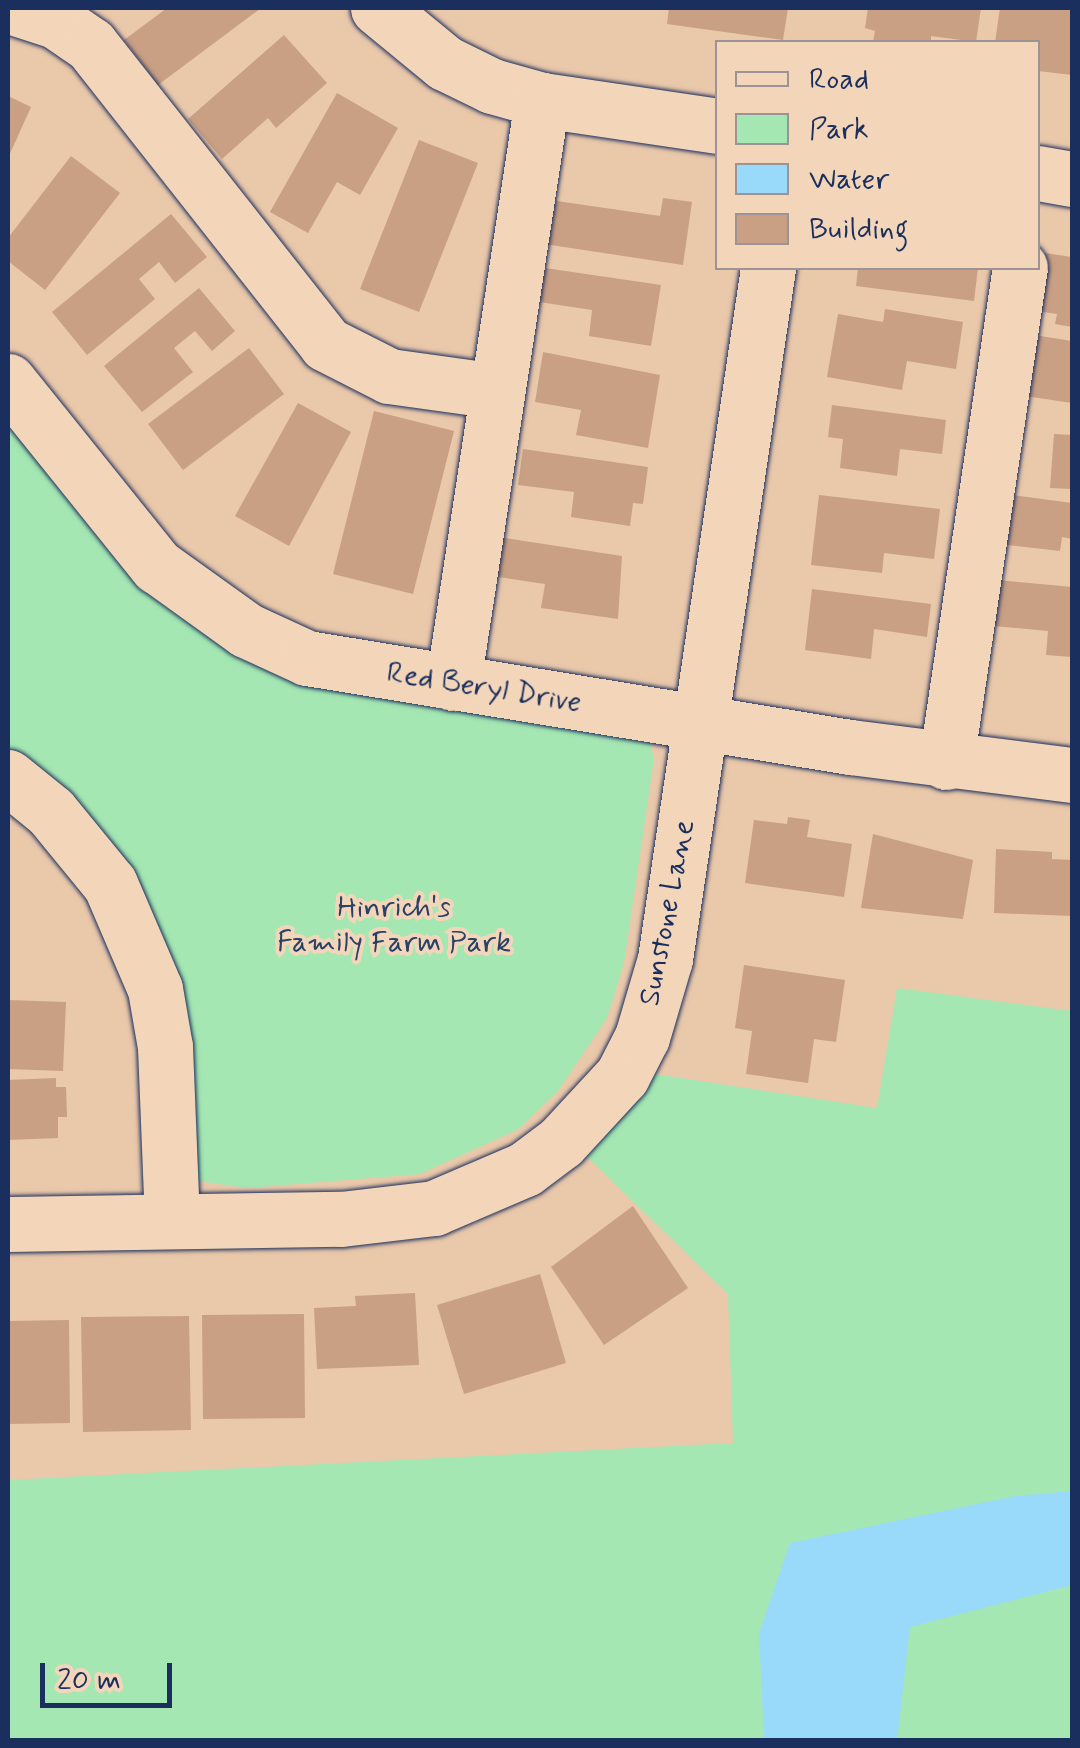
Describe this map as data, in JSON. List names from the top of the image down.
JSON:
{
  "streets": {
    "street": ["Red Beryl Drive", "Sunstone Lane"]
  },
  "crossings": [
    ["Red Beryl Drive", "Sunstone Lane"]
  ],
  "parks": ["Hinrich's Family Farm Park"],
  "legend": [
    "Road",
    "Park",
    "Water",
    "Building"
  ],
  "scale_bar": "20 m"
}
